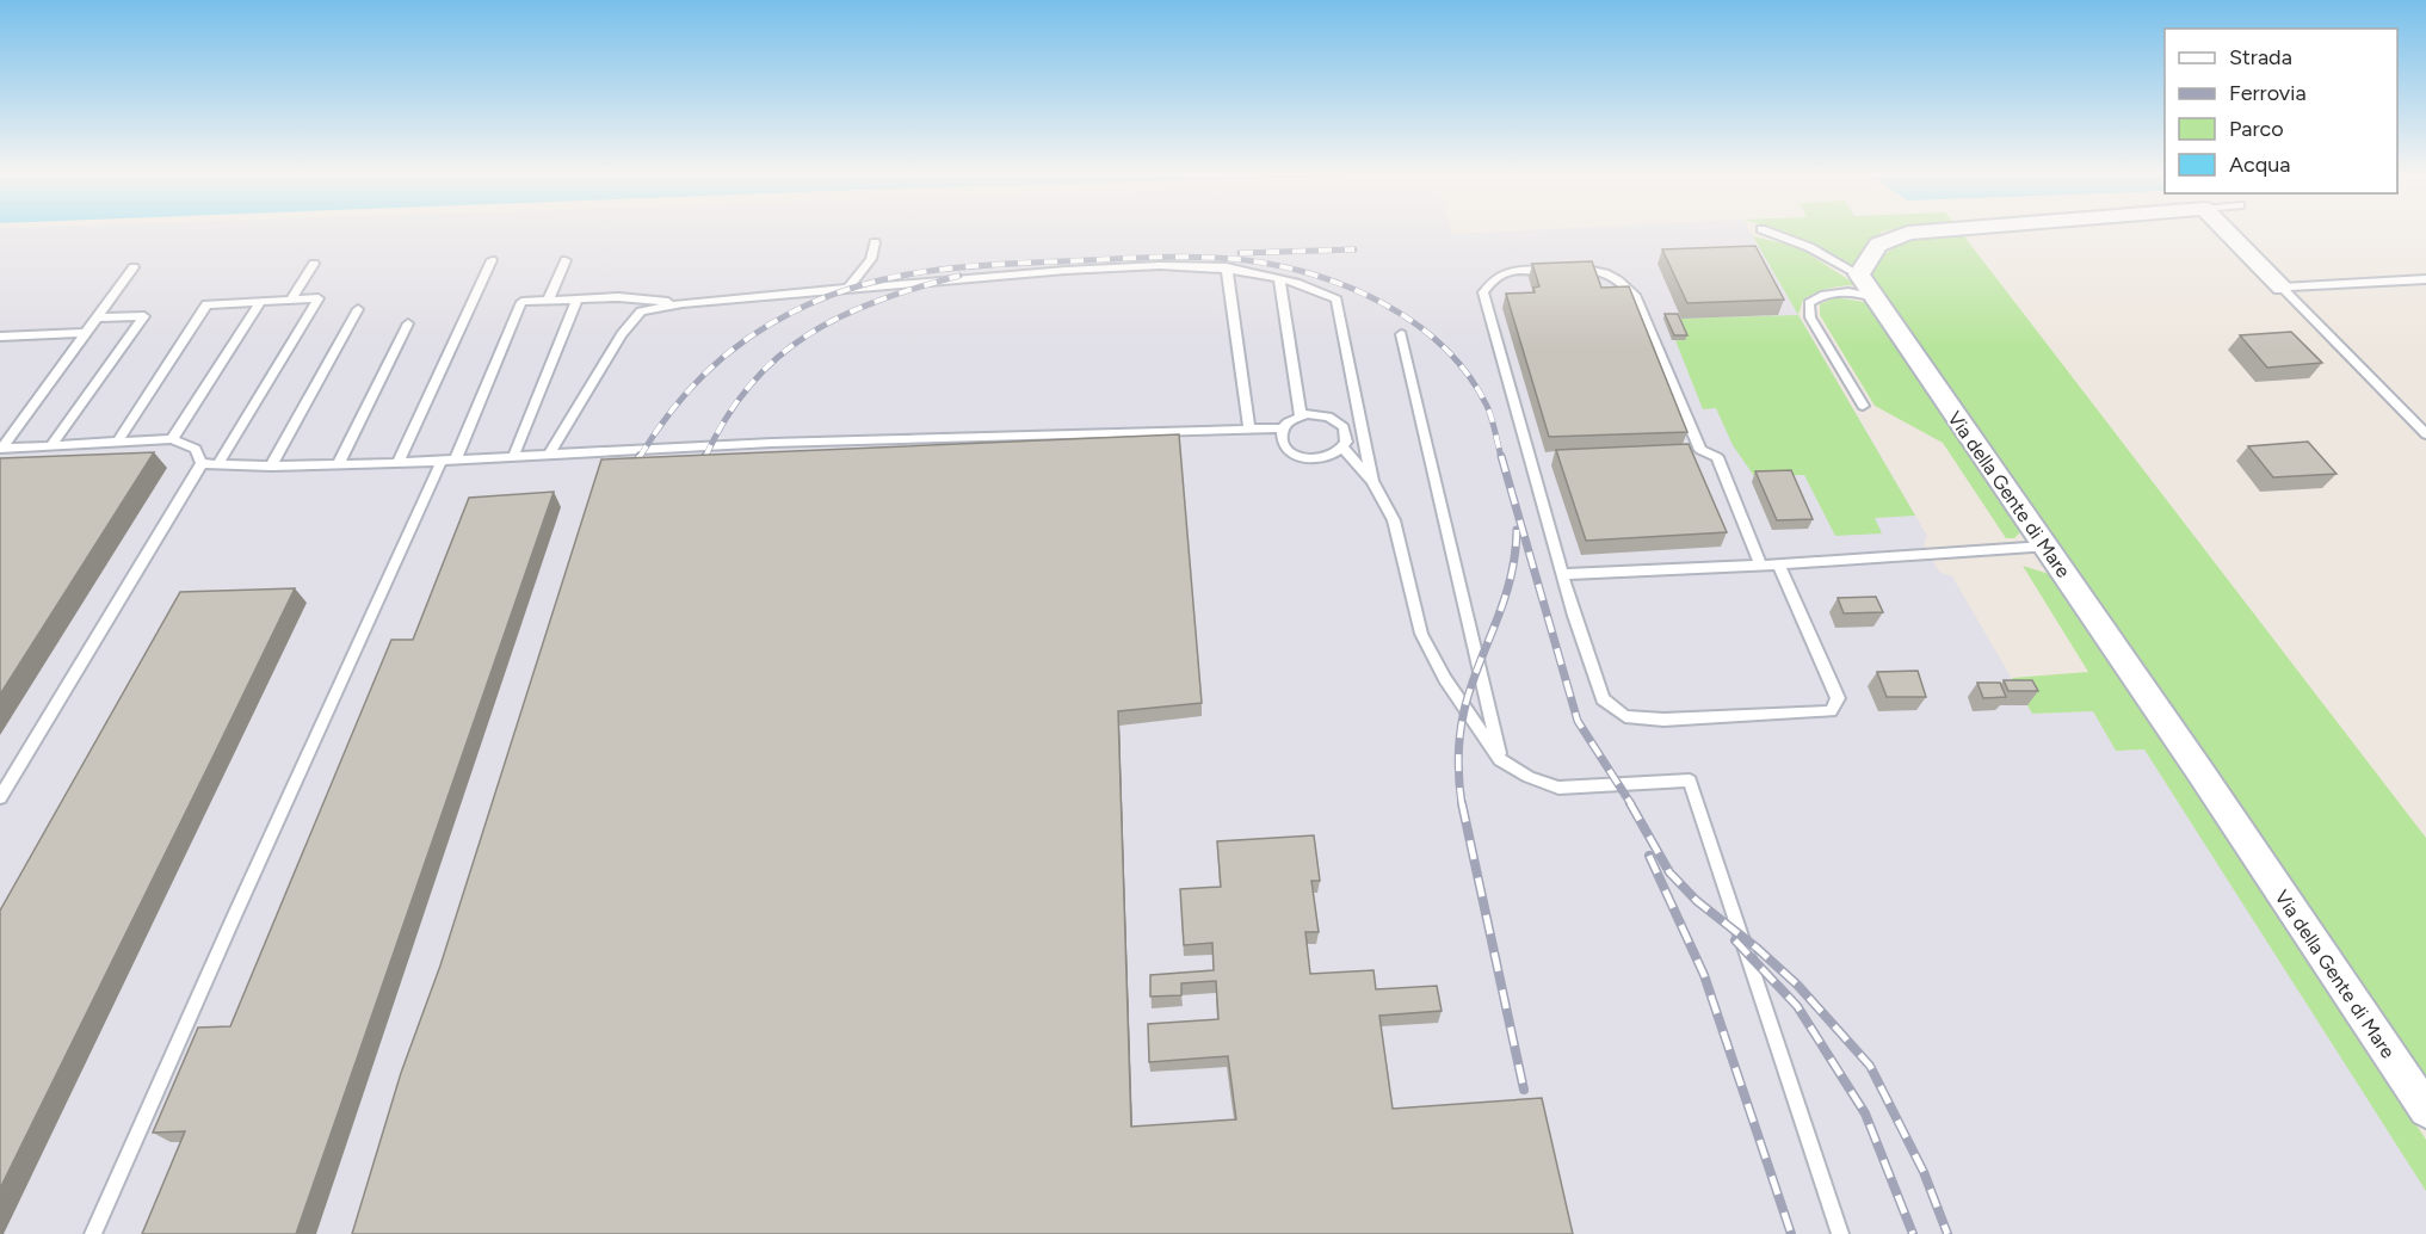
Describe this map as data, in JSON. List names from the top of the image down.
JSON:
{
  "streets": {
    "street": ["Via della Gente di Mare"]
  },
  "legend": [
    "Strada",
    "Ferrovia",
    "Parco",
    "Acqua"
  ]
}
